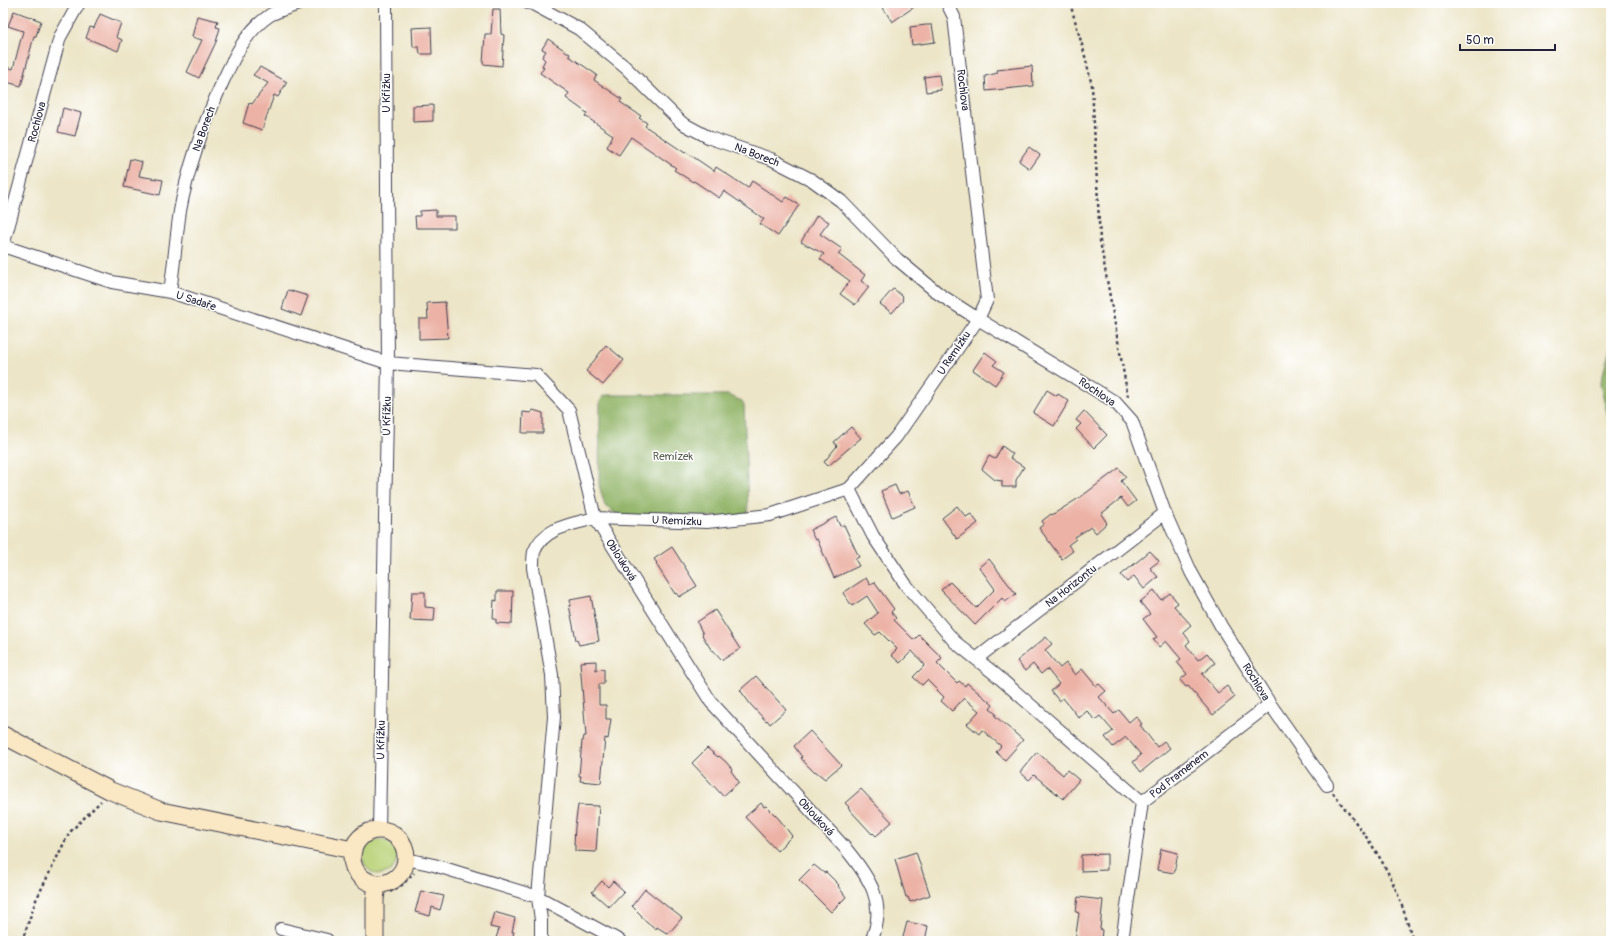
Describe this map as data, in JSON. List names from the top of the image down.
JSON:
{
  "streets": {
    "street": [
      "Rochlova",
      "U Křížku",
      "Na Borech",
      "U Sadaře",
      "U Remízku",
      "Oblouková",
      "Na Horizontu",
      "Pod Pramenem"
    ]
  },
  "crossings": [
    ["Rochlova", "Na Borech"],
    ["Rochlova", "U Sadaře"],
    ["Rochlova", "U Remízku"],
    ["Rochlova", "Na Horizontu"],
    ["Rochlova", "Pod Pramenem"],
    ["U Křížku", "U Sadaře"],
    ["Na Borech", "U Sadaře"],
    ["Na Borech", "U Remízku"],
    ["U Remízku", "Oblouková"]
  ],
  "parks": ["Remízek"],
  "scale_bar": "50 m"
}
